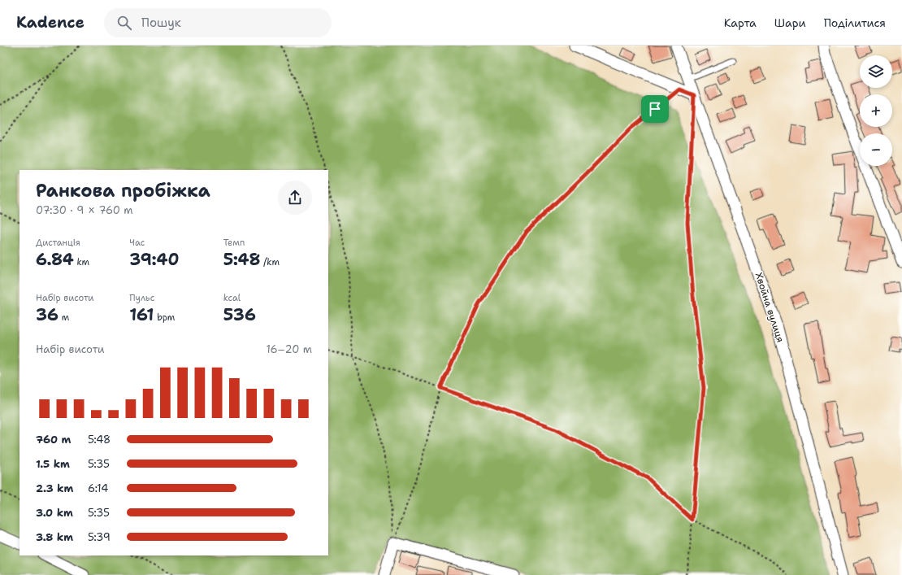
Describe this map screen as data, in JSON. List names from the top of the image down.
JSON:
{
  "streets": {
    "street": ["Хвойна вулиця"]
  },
  "page": {
    "header": "Kadence",
    "search": "Пошук",
    "nav": ["Карта", "Шари", "Поділитися"],
    "map_buttons": ["+", "−"],
    "heading": ["Ранкова пробіжка", "07:30 · 9 × 760 m"],
    "stats": [
      ["Дистанція", "6.84 km"],
      ["Час", "39:40"],
      ["Темп", "5:48 /km"],
      ["Набір висоти", "36 m"],
      ["Пульс", "161 bpm"],
      ["kcal", "536"]
    ],
    "chart": ["Набір висоти", "16–20 m"],
    "list": [
      {
        "name": "760 m",
        "note": "5:48"
      },
      {
        "name": "1.5 km",
        "note": "5:35"
      },
      {
        "name": "2.3 km",
        "note": "6:14"
      },
      {
        "name": "3.0 km",
        "note": "5:35"
      },
      {
        "name": "3.8 km",
        "note": "5:39"
      }
    ]
  }
}
